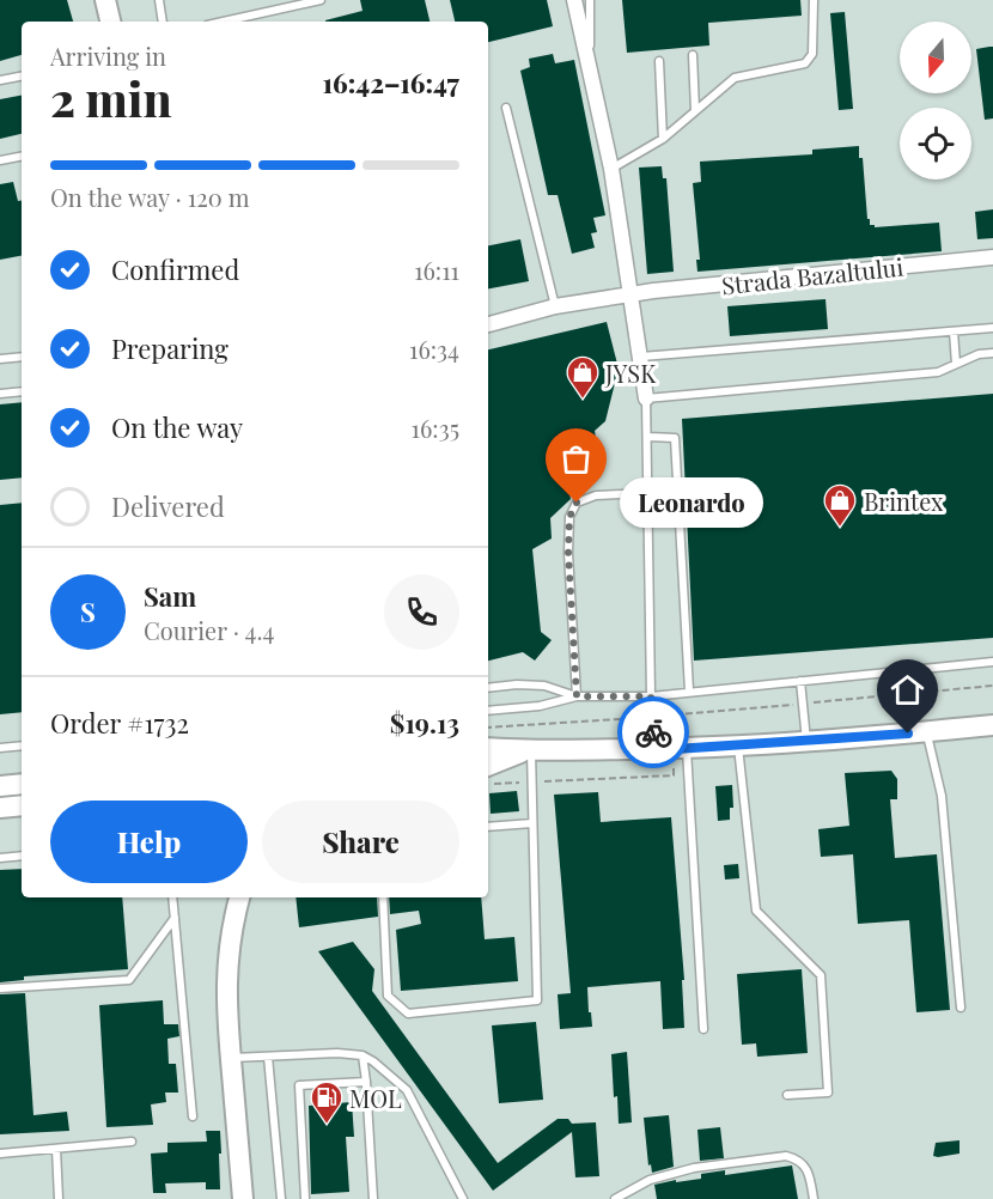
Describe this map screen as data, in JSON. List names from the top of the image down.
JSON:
{
  "streets": {
    "street": ["Strada Bazaltului"]
  },
  "places": {
    "shop": ["JYSK", "Brintex"],
    "other": ["Leonardo"],
    "fuel station": ["MOL"]
  },
  "north": "bottom",
  "page": {
    "heading": ["2 min", "Arriving in", "16:42–16:47"],
    "panel": [
      "Sam",
      "Courier · 4.4",
      "Order #1732",
      "$19.13"
    ],
    "bar": "On the way · 120 m",
    "list": [
      ["Confirmed", "16:11"],
      ["Preparing", "16:34"],
      ["On the way", "16:35"],
      "Delivered"
    ],
    "bubble": "Leonardo",
    "round": "S",
    "buttons": ["Help", "Share"]
  }
}
